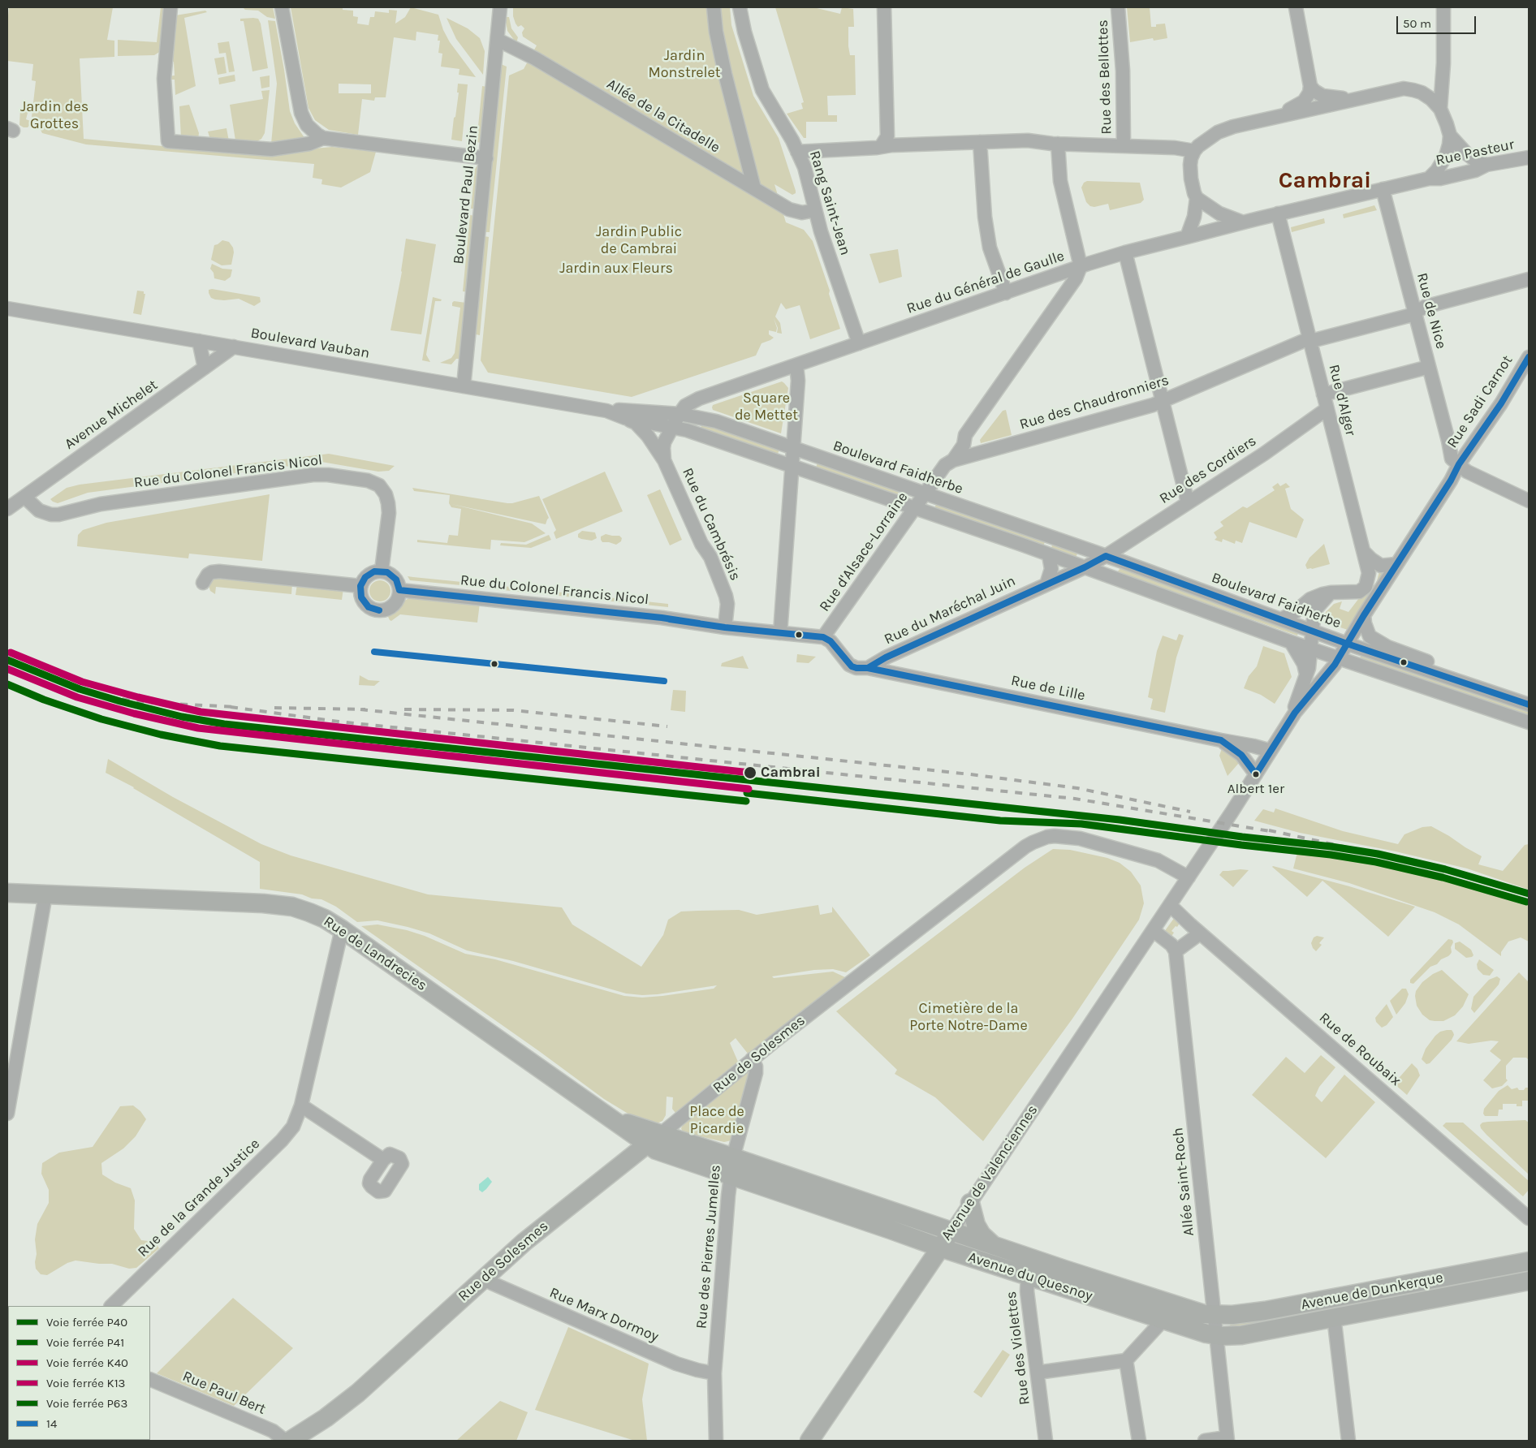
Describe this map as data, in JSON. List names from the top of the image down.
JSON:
{
  "streets": {
    "main road": [
      "Rue de Landrecies",
      "Rue de Solesmes",
      "Avenue de Valenciennes",
      "Avenue du Quesnoy",
      "Avenue de Dunkerque"
    ],
    "street": [
      "Rue des Bellottes",
      "Allée de la Citadelle",
      "Rue Pasteur",
      "Boulevard Paul Bezin",
      "Rang Saint-Jean",
      "Rue du Général de Gaulle",
      "Rue de Nice",
      "Boulevard Vauban",
      "Rue d'Alger",
      "Rue Sadi Carnot",
      "Rue des Chaudronniers",
      "Avenue Michelet",
      "Boulevard Faidherbe",
      "Rue des Cordiers",
      "Rue du Colonel Francis Nicol",
      "Rue du Cambrésis",
      "Rue d'Alsace-Lorraine",
      "Rue du Maréchal Juin",
      "Rue de Lille",
      "Rue de Roubaix",
      "Allée Saint-Roch",
      "Rue de la Grande Justice",
      "Rue des Pierres Jumelles",
      "Rue Marx Dormoy",
      "Rue des Violettes",
      "Rue Paul Bert"
    ]
  },
  "crossings": [
    ["Allée de la Citadelle", "Boulevard Paul Bezin"],
    ["Allée de la Citadelle", "Rang Saint-Jean"],
    ["Rue Pasteur", "Rue du Général de Gaulle"],
    ["Rue Pasteur", "Rue de Nice"],
    ["Rue Pasteur", "Rue d'Alger"],
    ["Boulevard Paul Bezin", "Boulevard Vauban"],
    ["Rang Saint-Jean", "Rue du Général de Gaulle"],
    ["Rue du Général de Gaulle", "Boulevard Vauban"],
    ["Rue du Général de Gaulle", "Rue d'Alger"],
    ["Rue du Général de Gaulle", "Boulevard Faidherbe"],
    ["Rue du Général de Gaulle", "Rue du Cambrésis"],
    ["Rue du Général de Gaulle", "Rue d'Alsace-Lorraine"],
    ["Rue de Nice", "Rue Sadi Carnot"],
    ["Rue de Nice", "Rue des Chaudronniers"],
    ["Boulevard Vauban", "Avenue Michelet"],
    ["Boulevard Vauban", "Boulevard Faidherbe"],
    ["Boulevard Vauban", "Rue du Cambrésis"],
    ["Rue d'Alger", "Rue des Chaudronniers"],
    ["Rue d'Alger", "Rue des Cordiers"],
    ["Rue Sadi Carnot", "Boulevard Faidherbe"],
    ["Rue Sadi Carnot", "Avenue de Valenciennes"],
    ["Rue des Chaudronniers", "Rue d'Alsace-Lorraine"],
    ["Avenue Michelet", "Rue du Colonel Francis Nicol"],
    ["Boulevard Faidherbe", "Rue des Cordiers"],
    ["Boulevard Faidherbe", "Rue du Cambrésis"],
    ["Boulevard Faidherbe", "Rue d'Alsace-Lorraine"],
    ["Rue du Colonel Francis Nicol", "Rue du Cambrésis"],
    ["Rue du Colonel Francis Nicol", "Rue d'Alsace-Lorraine"],
    ["Rue du Colonel Francis Nicol", "Rue de Lille"],
    ["Rue d'Alsace-Lorraine", "Rue de Lille"],
    ["Rue du Maréchal Juin", "Rue de Lille"],
    ["Rue de Lille", "Avenue de Valenciennes"],
    ["Rue de Landrecies", "Rue de Solesmes"],
    ["Rue de Landrecies", "Rue de la Grande Justice"],
    ["Rue de Roubaix", "Avenue de Valenciennes"],
    ["Rue de Solesmes", "Avenue de Valenciennes"],
    ["Rue de Solesmes", "Rue des Pierres Jumelles"],
    ["Rue de Solesmes", "Rue Marx Dormoy"],
    ["Avenue de Valenciennes", "Avenue du Quesnoy"],
    ["Allée Saint-Roch", "Avenue du Quesnoy"],
    ["Allée Saint-Roch", "Avenue de Dunkerque"],
    ["Rue des Pierres Jumelles", "Avenue du Quesnoy"],
    ["Rue des Pierres Jumelles", "Rue Marx Dormoy"],
    ["Avenue du Quesnoy", "Avenue de Dunkerque"],
    ["Avenue du Quesnoy", "Rue des Violettes"]
  ],
  "districts": ["Cambrai"],
  "parks": [
    "Jardin Monstrelet",
    "Jardin des Grottes",
    "Jardin Public de Cambrai",
    "Jardin aux Fleurs",
    "Square de Mettet",
    "Cimetière de la Porte Notre-Dame",
    "Place de Picardie"
  ],
  "places": ["Cambrai", "Albert 1er"],
  "lines": [
    "transit line 14",
    "rail line K13",
    "rail line P40",
    "rail line K40",
    "rail line P63",
    "rail line P41"
  ],
  "legend": [
    "Voie ferrée P40",
    "Voie ferrée P41",
    "Voie ferrée K40",
    "Voie ferrée K13",
    "Voie ferrée P63",
    "14"
  ],
  "scale_bar": "50 m"
}
